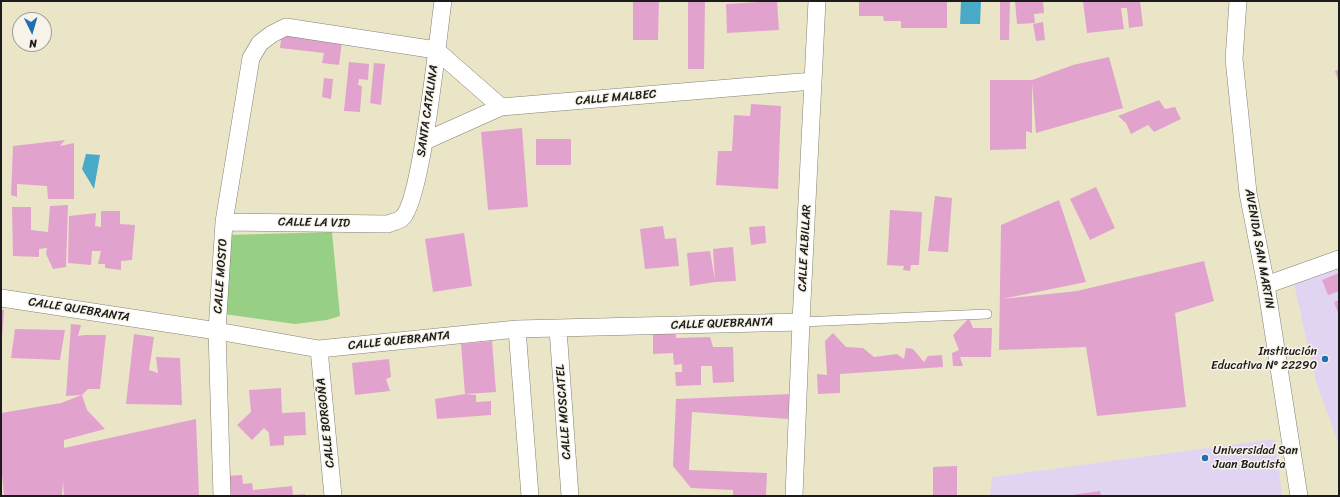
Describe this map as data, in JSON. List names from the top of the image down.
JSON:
{
  "streets": {
    "street": [
      "CALLE MALBEC",
      "SANTA CATALINA",
      "CALLE LA VID",
      "CALLE ALBILLAR",
      "AVENIDA SAN MARTIN",
      "CALLE MOSTO",
      "CALLE QUEBRANTA",
      "CALLE MOSCATEL",
      "CALLE BORGOÑA"
    ]
  },
  "crossings": [
    ["CALLE MALBEC", "SANTA CATALINA"],
    ["CALLE MALBEC", "CALLE ALBILLAR"],
    ["SANTA CATALINA", "CALLE LA VID"],
    ["SANTA CATALINA", "CALLE MOSTO"],
    ["CALLE LA VID", "CALLE MOSTO"],
    ["CALLE ALBILLAR", "CALLE QUEBRANTA"],
    ["CALLE MOSTO", "CALLE QUEBRANTA"],
    ["CALLE QUEBRANTA", "CALLE MOSCATEL"],
    ["CALLE QUEBRANTA", "CALLE BORGOÑA"]
  ],
  "places": ["Institución Educativa Nº 22290", "Universidad San Juan Bautista"],
  "north": "bottom"
}
